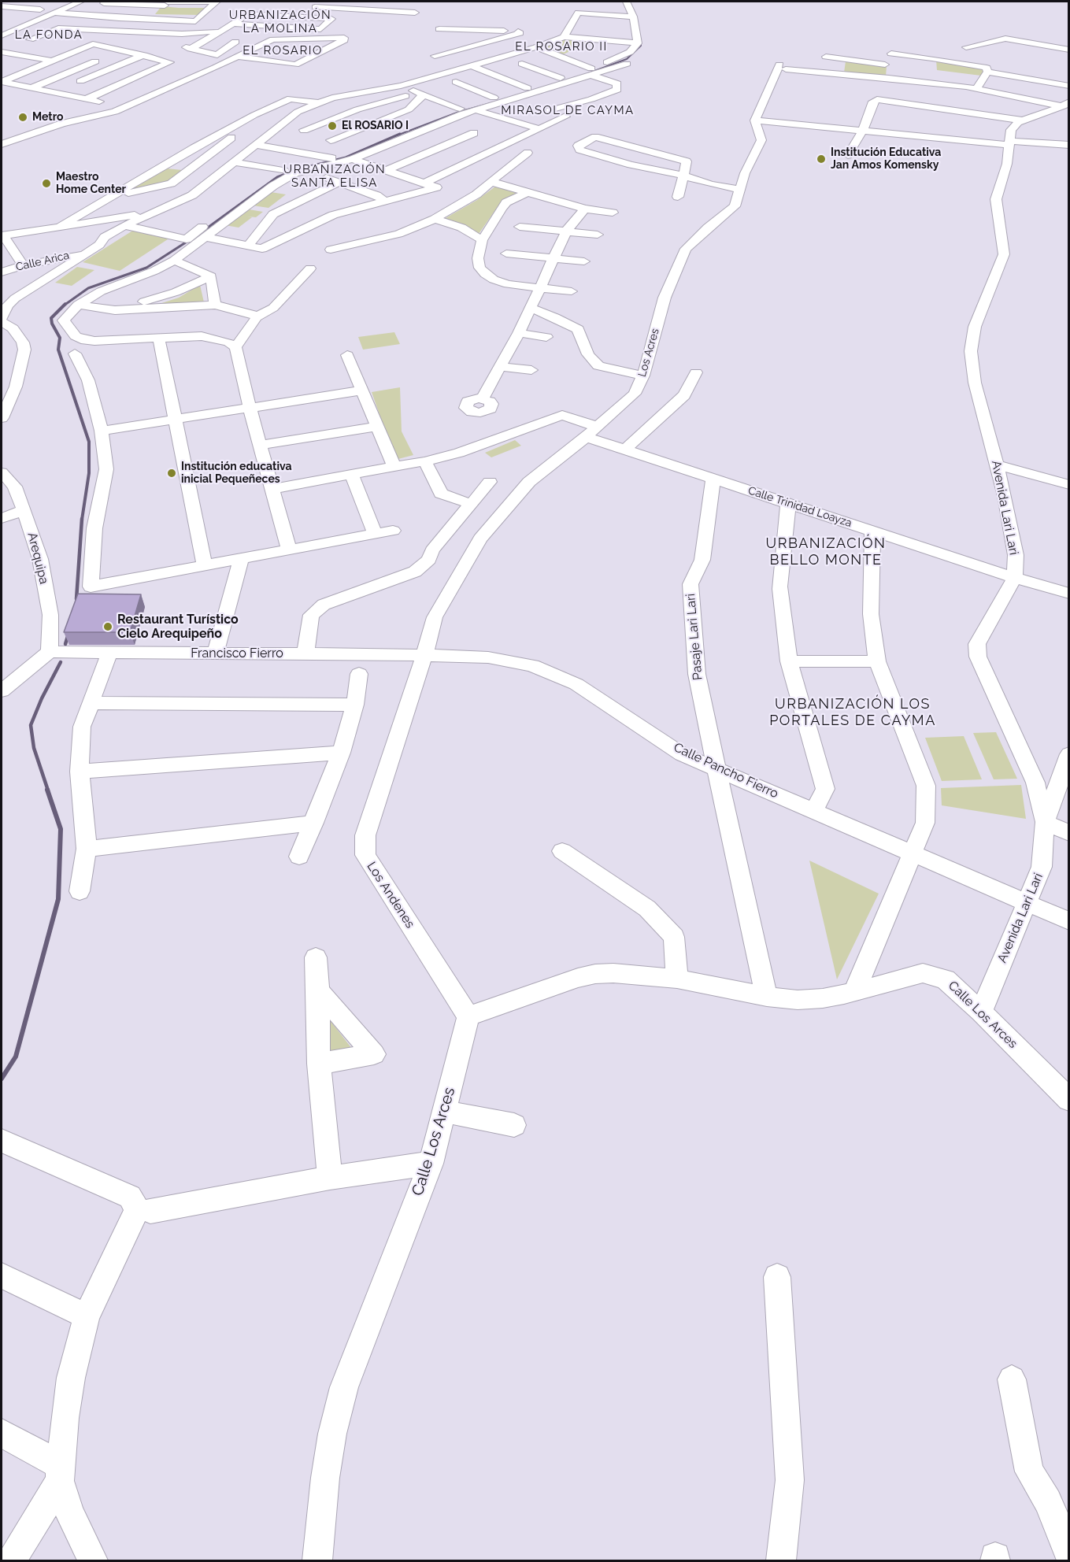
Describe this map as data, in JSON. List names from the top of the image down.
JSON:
{
  "streets": {
    "street": [
      "Calle Arica",
      "Los Acres",
      "Calle Trinidad Loayza",
      "Avenida Lari Lari",
      "Arequipa",
      "Pasaje Lari Lari",
      "Francisco Fierro",
      "Calle Pancho Fierro",
      "Los Andenes",
      "Calle Los Arces"
    ]
  },
  "crossings": [
    ["Los Acres", "Calle Trinidad Loayza"],
    ["Los Acres", "Francisco Fierro"],
    ["Los Acres", "Calle Pancho Fierro"],
    ["Los Acres", "Los Andenes"],
    ["Calle Trinidad Loayza", "Avenida Lari Lari"],
    ["Calle Trinidad Loayza", "Pasaje Lari Lari"],
    ["Avenida Lari Lari", "Calle Pancho Fierro"],
    ["Avenida Lari Lari", "Calle Los Arces"],
    ["Arequipa", "Francisco Fierro"],
    ["Pasaje Lari Lari", "Calle Pancho Fierro"],
    ["Francisco Fierro", "Calle Pancho Fierro"],
    ["Francisco Fierro", "Los Andenes"],
    ["Calle Pancho Fierro", "Los Andenes"],
    ["Los Andenes", "Calle Los Arces"]
  ],
  "districts": [
    "URBANIZACIÓN LA MOLINA",
    "LA FONDA",
    "EL ROSARIO II",
    "EL ROSARIO",
    "MIRASOL DE CAYMA",
    "URBANIZACIÓN SANTA ELISA",
    "URBANIZACIÓN BELLO MONTE",
    "URBANIZACIÓN LOS PORTALES DE CAYMA"
  ],
  "places": [
    "Metro",
    "El ROSARIO I",
    "Institución Educativa Jan Amos Komensky",
    "Maestro Home Center",
    "Institución educativa inicial Pequeñeces",
    "Restaurant Turístico Cielo Arequipeño"
  ]
}
